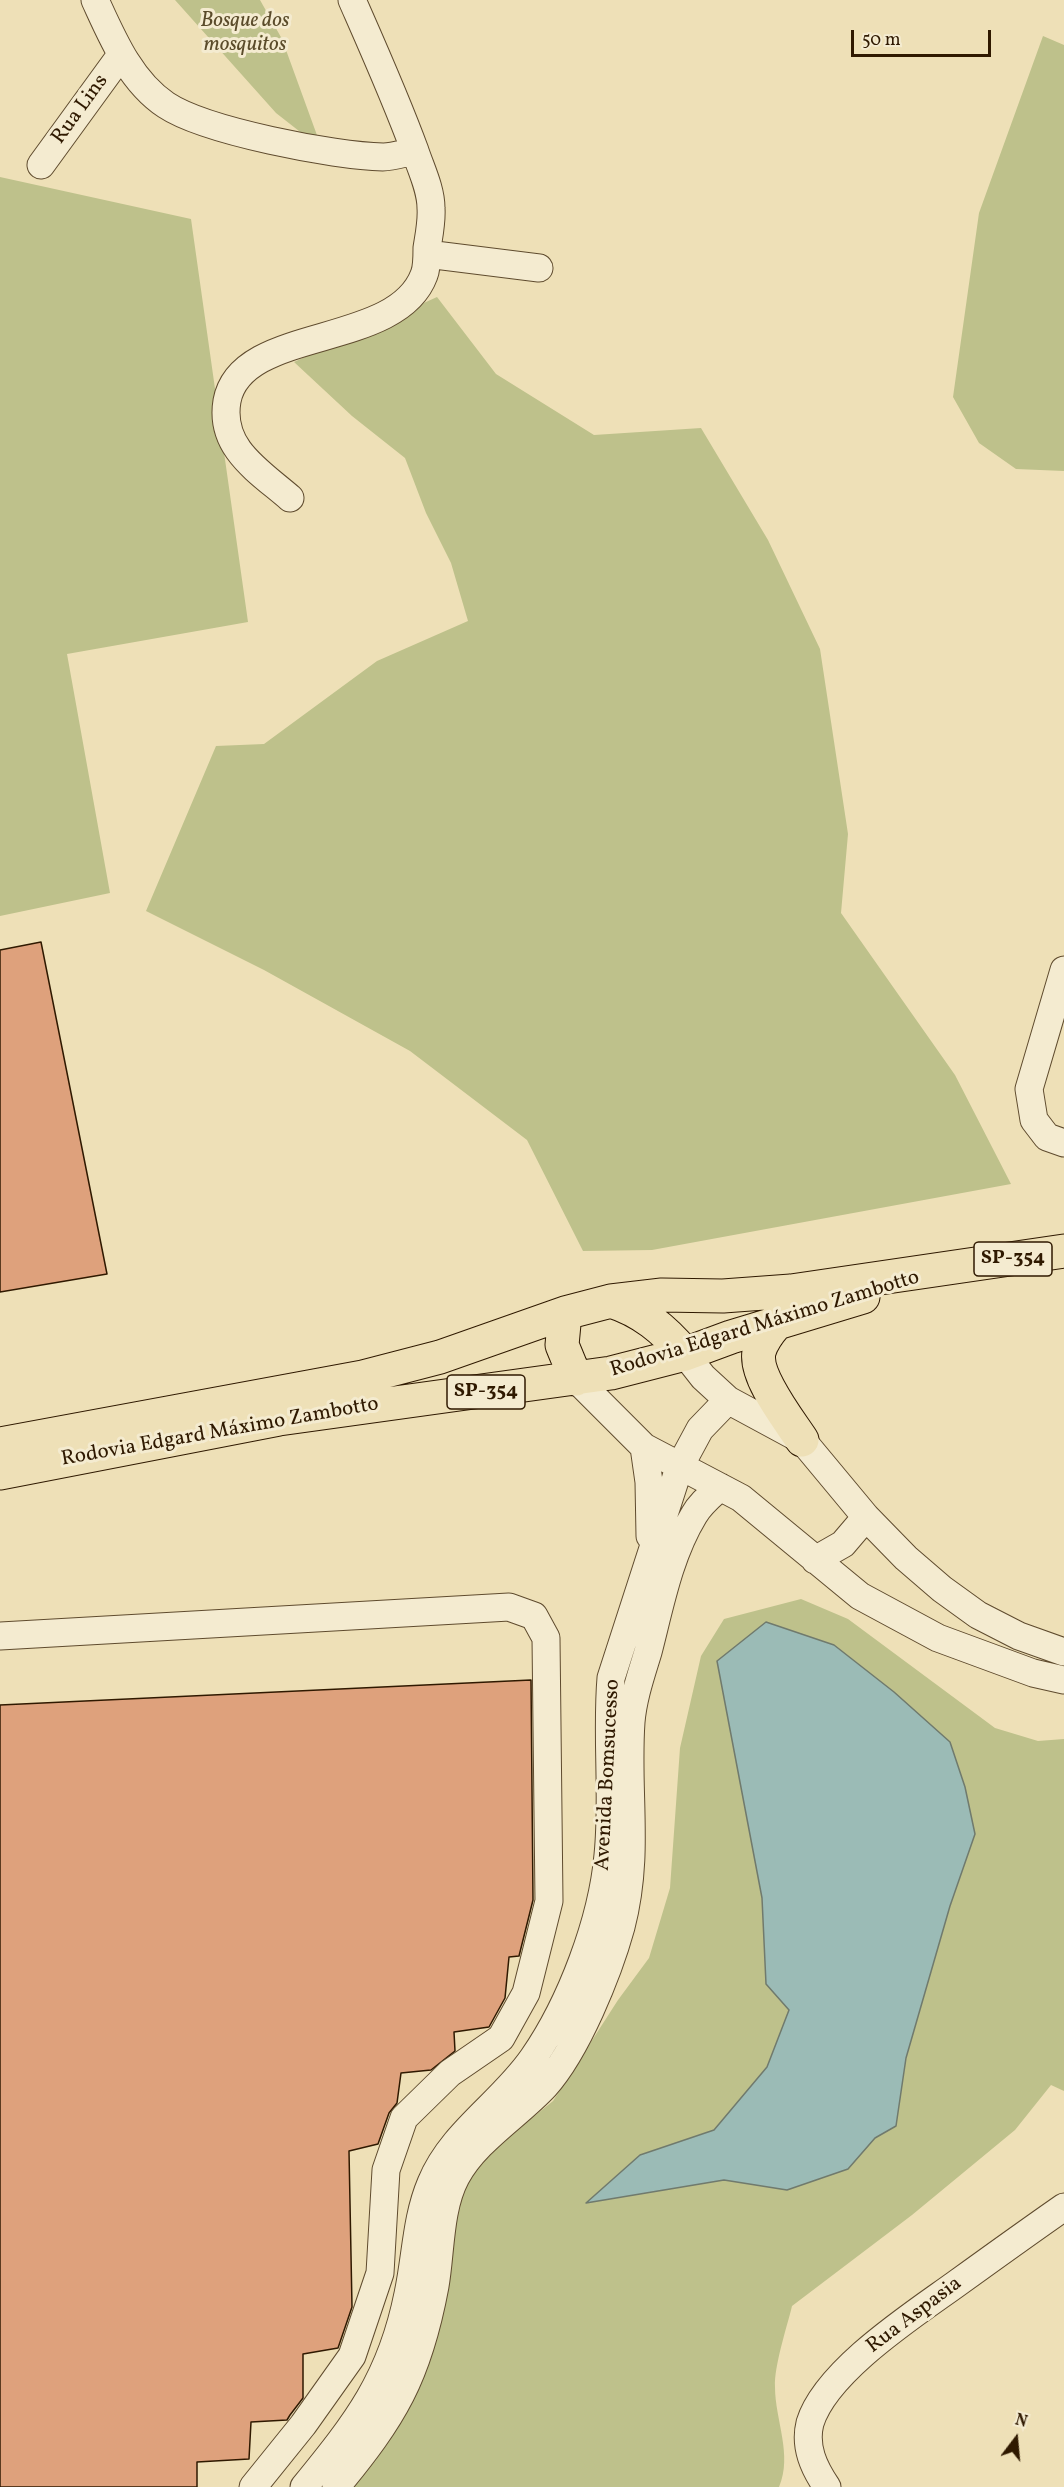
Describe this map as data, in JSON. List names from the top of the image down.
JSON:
{
  "streets": {
    "main road": ["SP-354", "Rodovia Edgard Máximo Zambotto"],
    "street": ["Rua Lins", "Avenida Bomsucesso", "Rua Aspasia"]
  },
  "parks": ["Bosque dos mosquitos"],
  "scale_bar": "50 m",
  "north": "top"
}
